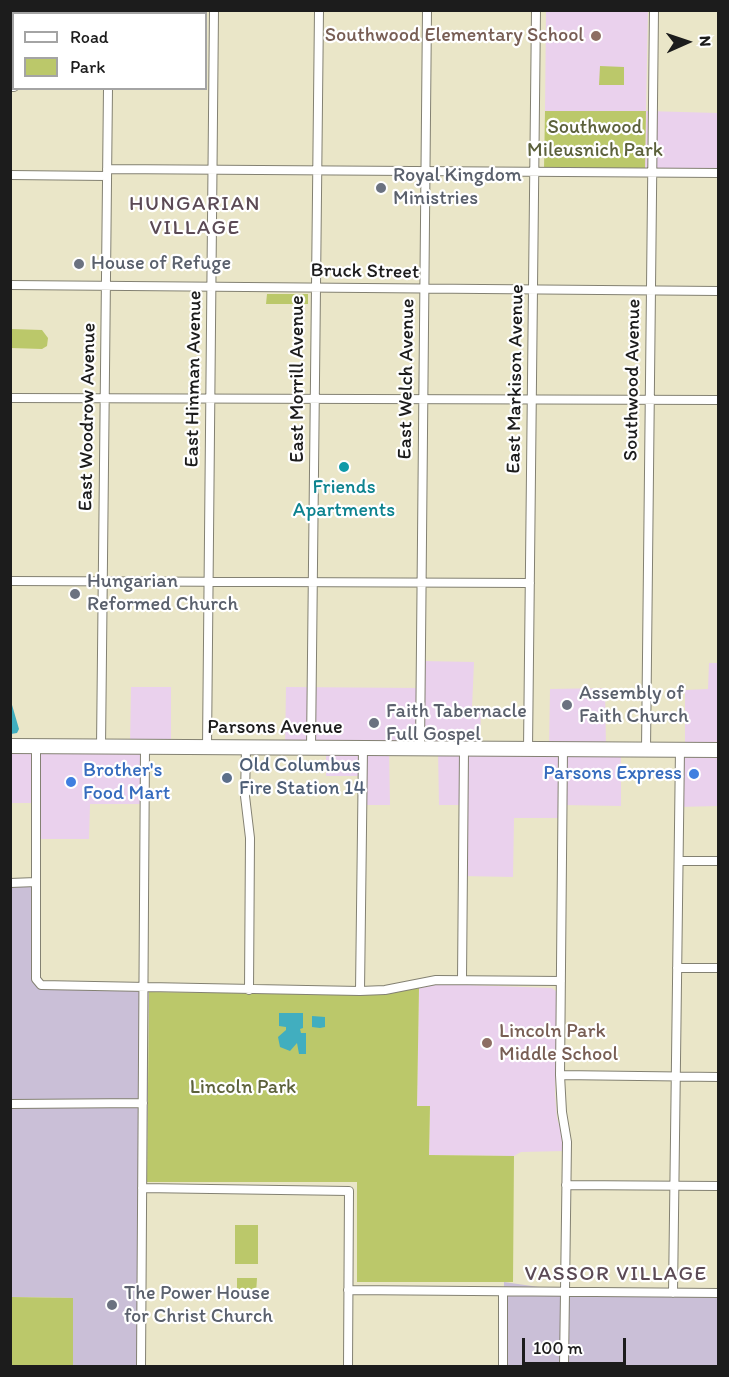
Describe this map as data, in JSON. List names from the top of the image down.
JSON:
{
  "streets": {
    "main road": ["Parsons Avenue"],
    "street": [
      "Bruck Street",
      "East Hinman Avenue",
      "East Morrill Avenue",
      "East Welch Avenue",
      "East Markison Avenue",
      "Southwood Avenue",
      "East Woodrow Avenue"
    ]
  },
  "crossings": [
    ["Bruck Street", "East Hinman Avenue"],
    ["Bruck Street", "East Morrill Avenue"],
    ["Bruck Street", "East Welch Avenue"],
    ["Bruck Street", "East Markison Avenue"],
    ["Bruck Street", "Southwood Avenue"],
    ["Bruck Street", "East Woodrow Avenue"],
    ["East Hinman Avenue", "Parsons Avenue"],
    ["East Morrill Avenue", "Parsons Avenue"],
    ["East Welch Avenue", "Parsons Avenue"],
    ["East Markison Avenue", "Parsons Avenue"],
    ["Southwood Avenue", "Parsons Avenue"],
    ["East Woodrow Avenue", "Parsons Avenue"]
  ],
  "districts": ["HUNGARIAN VILLAGE", "VASSOR VILLAGE"],
  "parks": ["Southwood Mileusnich Park", "Lincoln Park"],
  "places": [
    "Southwood Elementary School",
    "Royal Kingdom Ministries",
    "House of Refuge",
    "Friends Apartments",
    "Hungarian Reformed Church",
    "Assembly of Faith Church",
    "Faith Tabernacle Full Gospel",
    "Parsons Express",
    "Old Columbus Fire Station 14",
    "Brother's Food Mart",
    "Lincoln Park Middle School",
    "The Power House for Christ Church"
  ],
  "legend": ["Road", "Park"],
  "scale_bar": "100 m",
  "north": "right"
}
